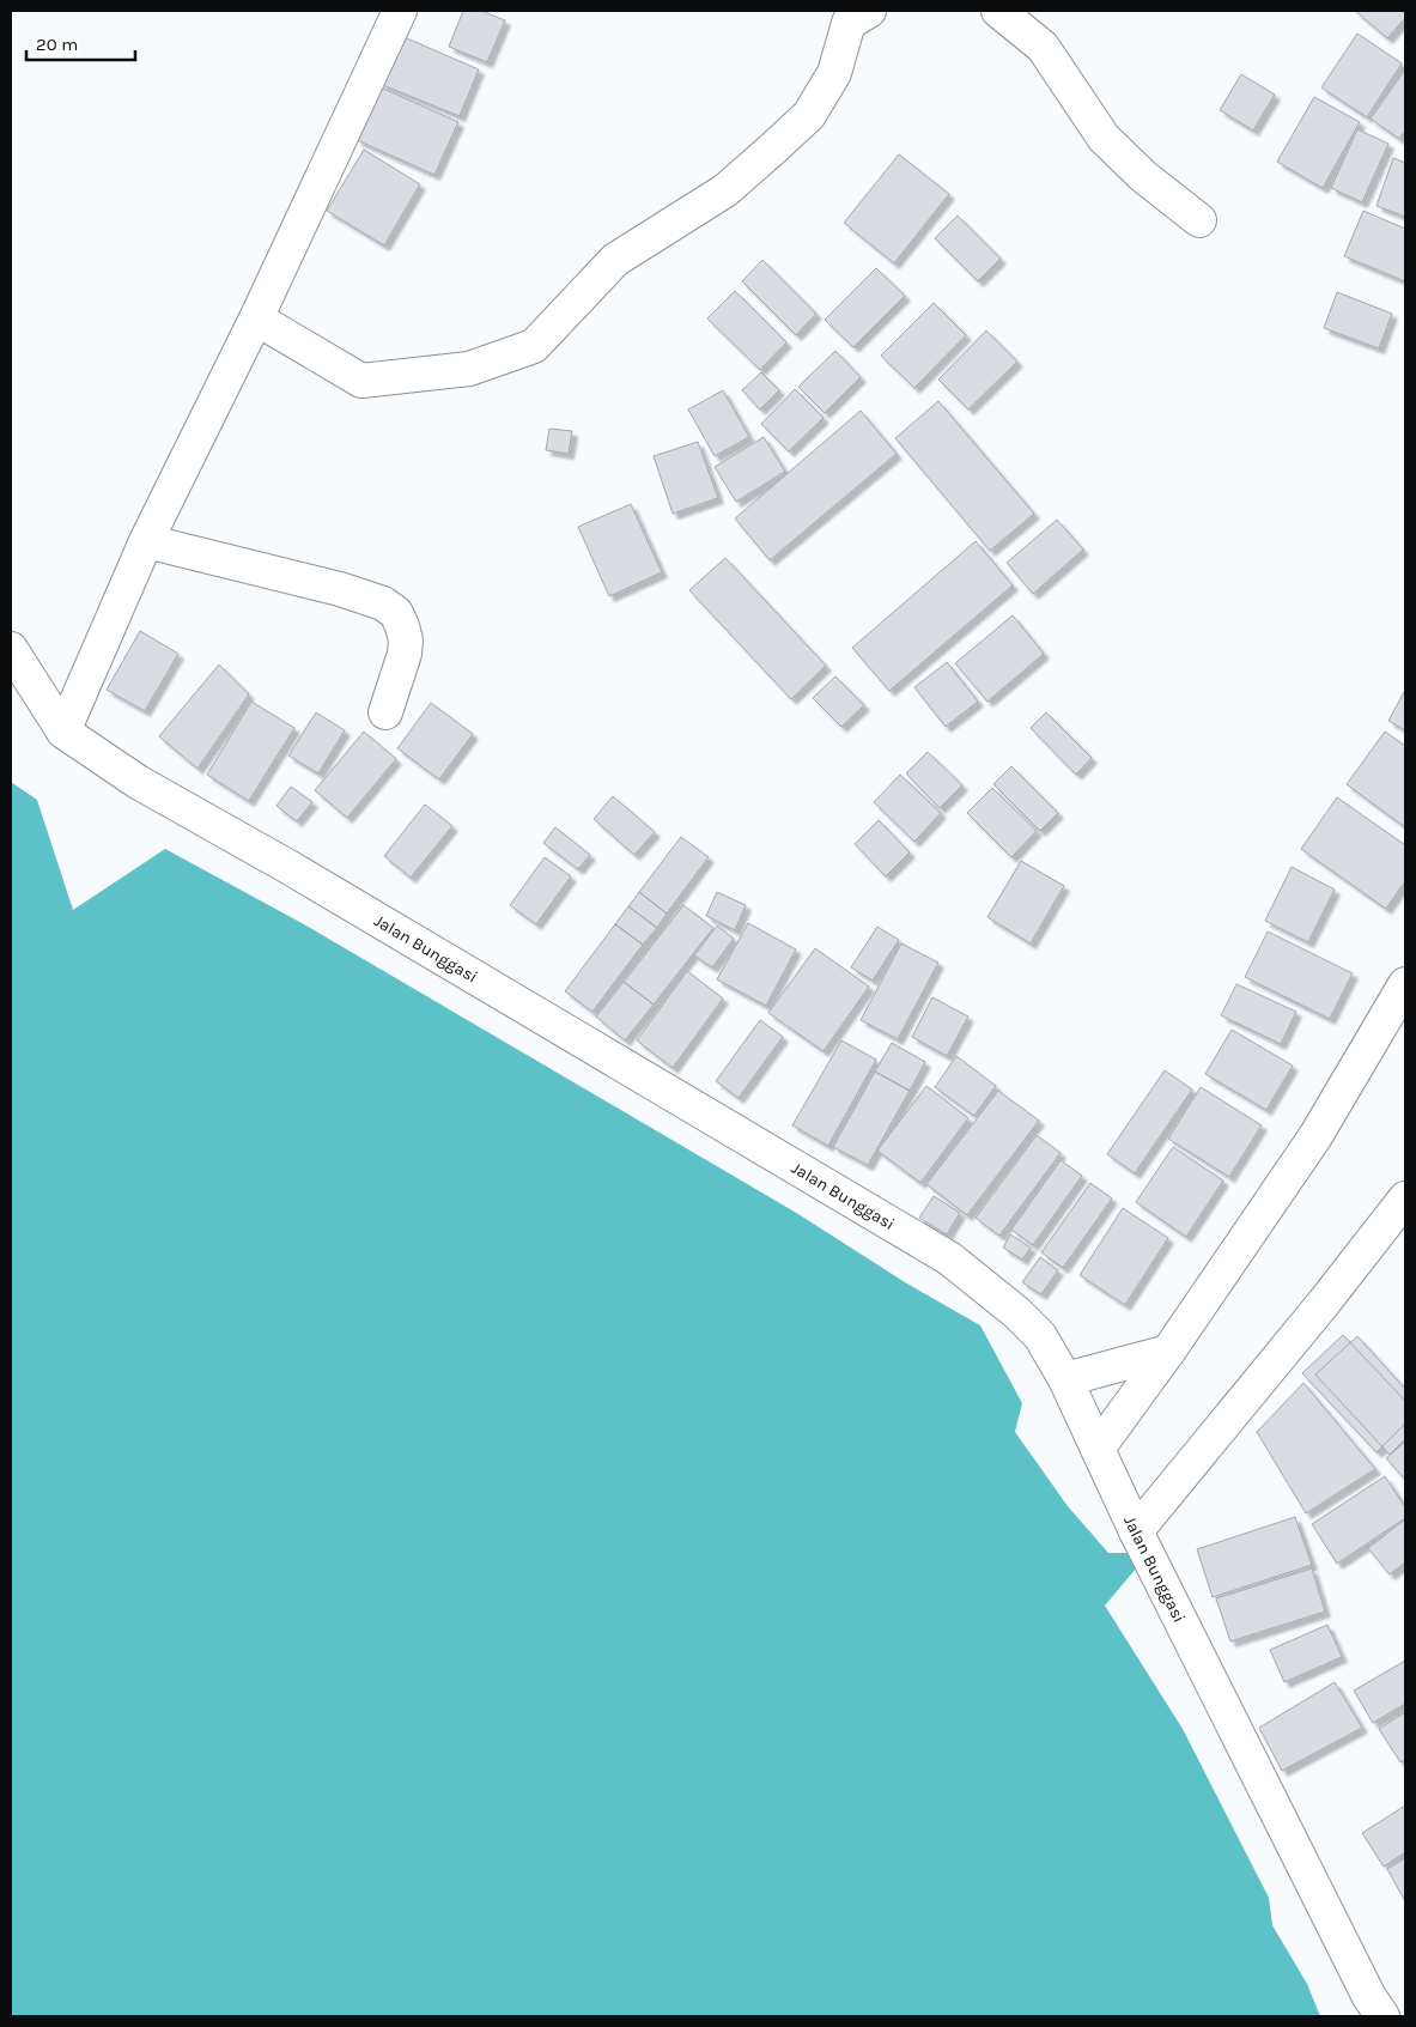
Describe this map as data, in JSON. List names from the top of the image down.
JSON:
{
  "streets": {
    "main road": ["Jalan Bunggasi"]
  },
  "scale_bar": "20 m"
}
